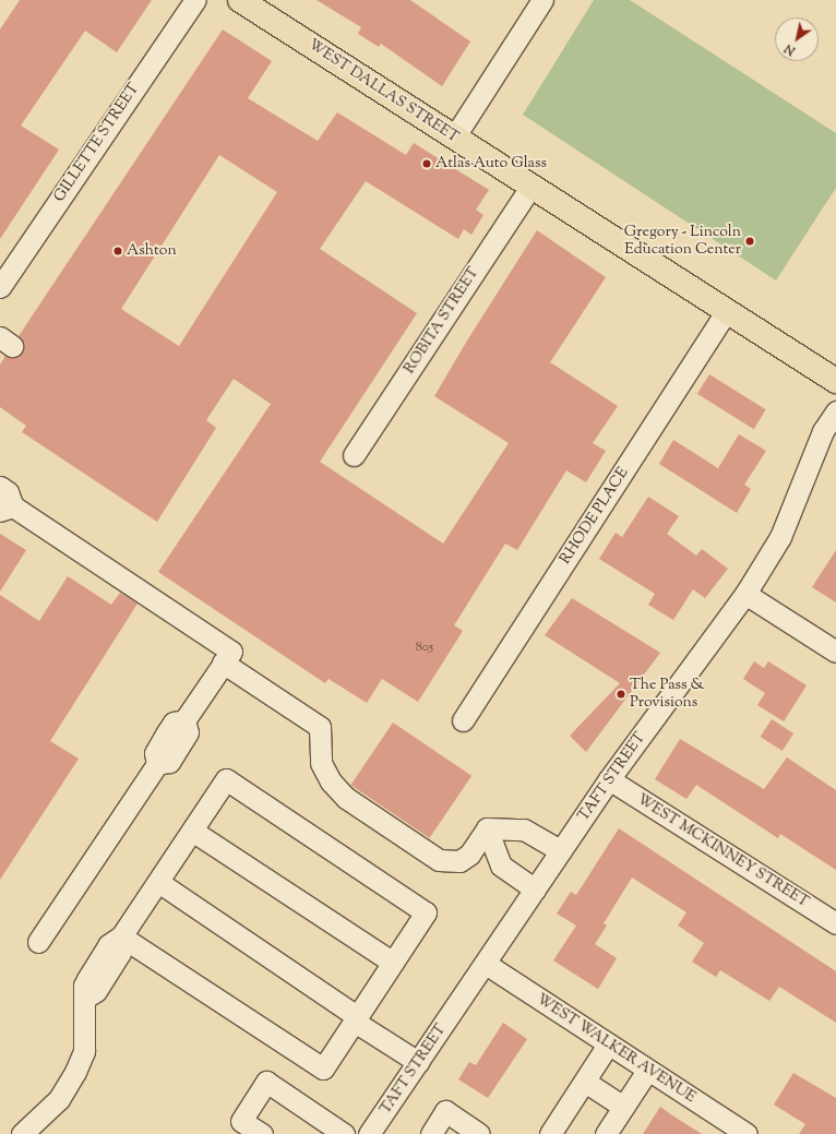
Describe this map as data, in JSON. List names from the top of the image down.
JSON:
{
  "streets": {
    "main road": ["WEST DALLAS STREET"],
    "street": [
      "GILLETTE STREET",
      "ROBITA STREET",
      "RHODE PLACE",
      "TAFT STREET",
      "WEST MCKINNEY STREET",
      "WEST WALKER AVENUE"
    ]
  },
  "crossings": [
    ["WEST DALLAS STREET", "ROBITA STREET"],
    ["WEST DALLAS STREET", "RHODE PLACE"],
    ["TAFT STREET", "WEST MCKINNEY STREET"],
    ["TAFT STREET", "WEST WALKER AVENUE"]
  ],
  "places": [
    "Atlas Auto Glass",
    "Gregory - Lincoln Education Center",
    "Ashton",
    "The Pass & Provisions"
  ],
  "house_numbers": ["805"],
  "north": "bottom left"
}
